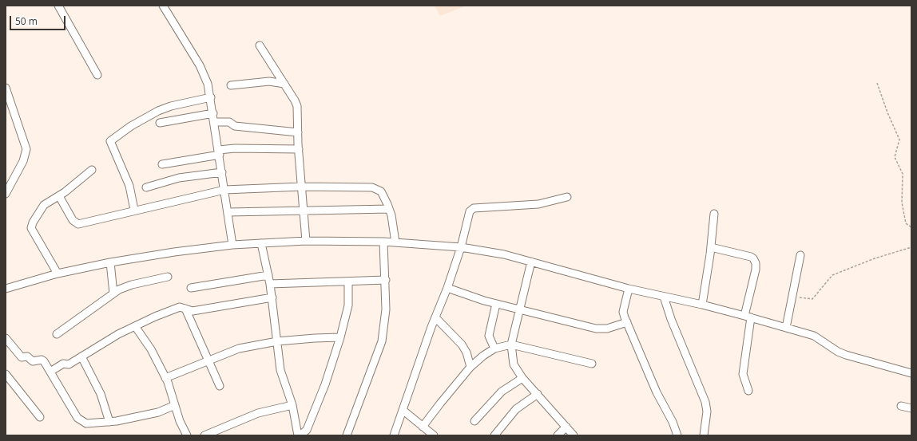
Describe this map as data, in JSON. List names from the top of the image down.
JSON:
{
  "scale_bar": "50 m"
}
